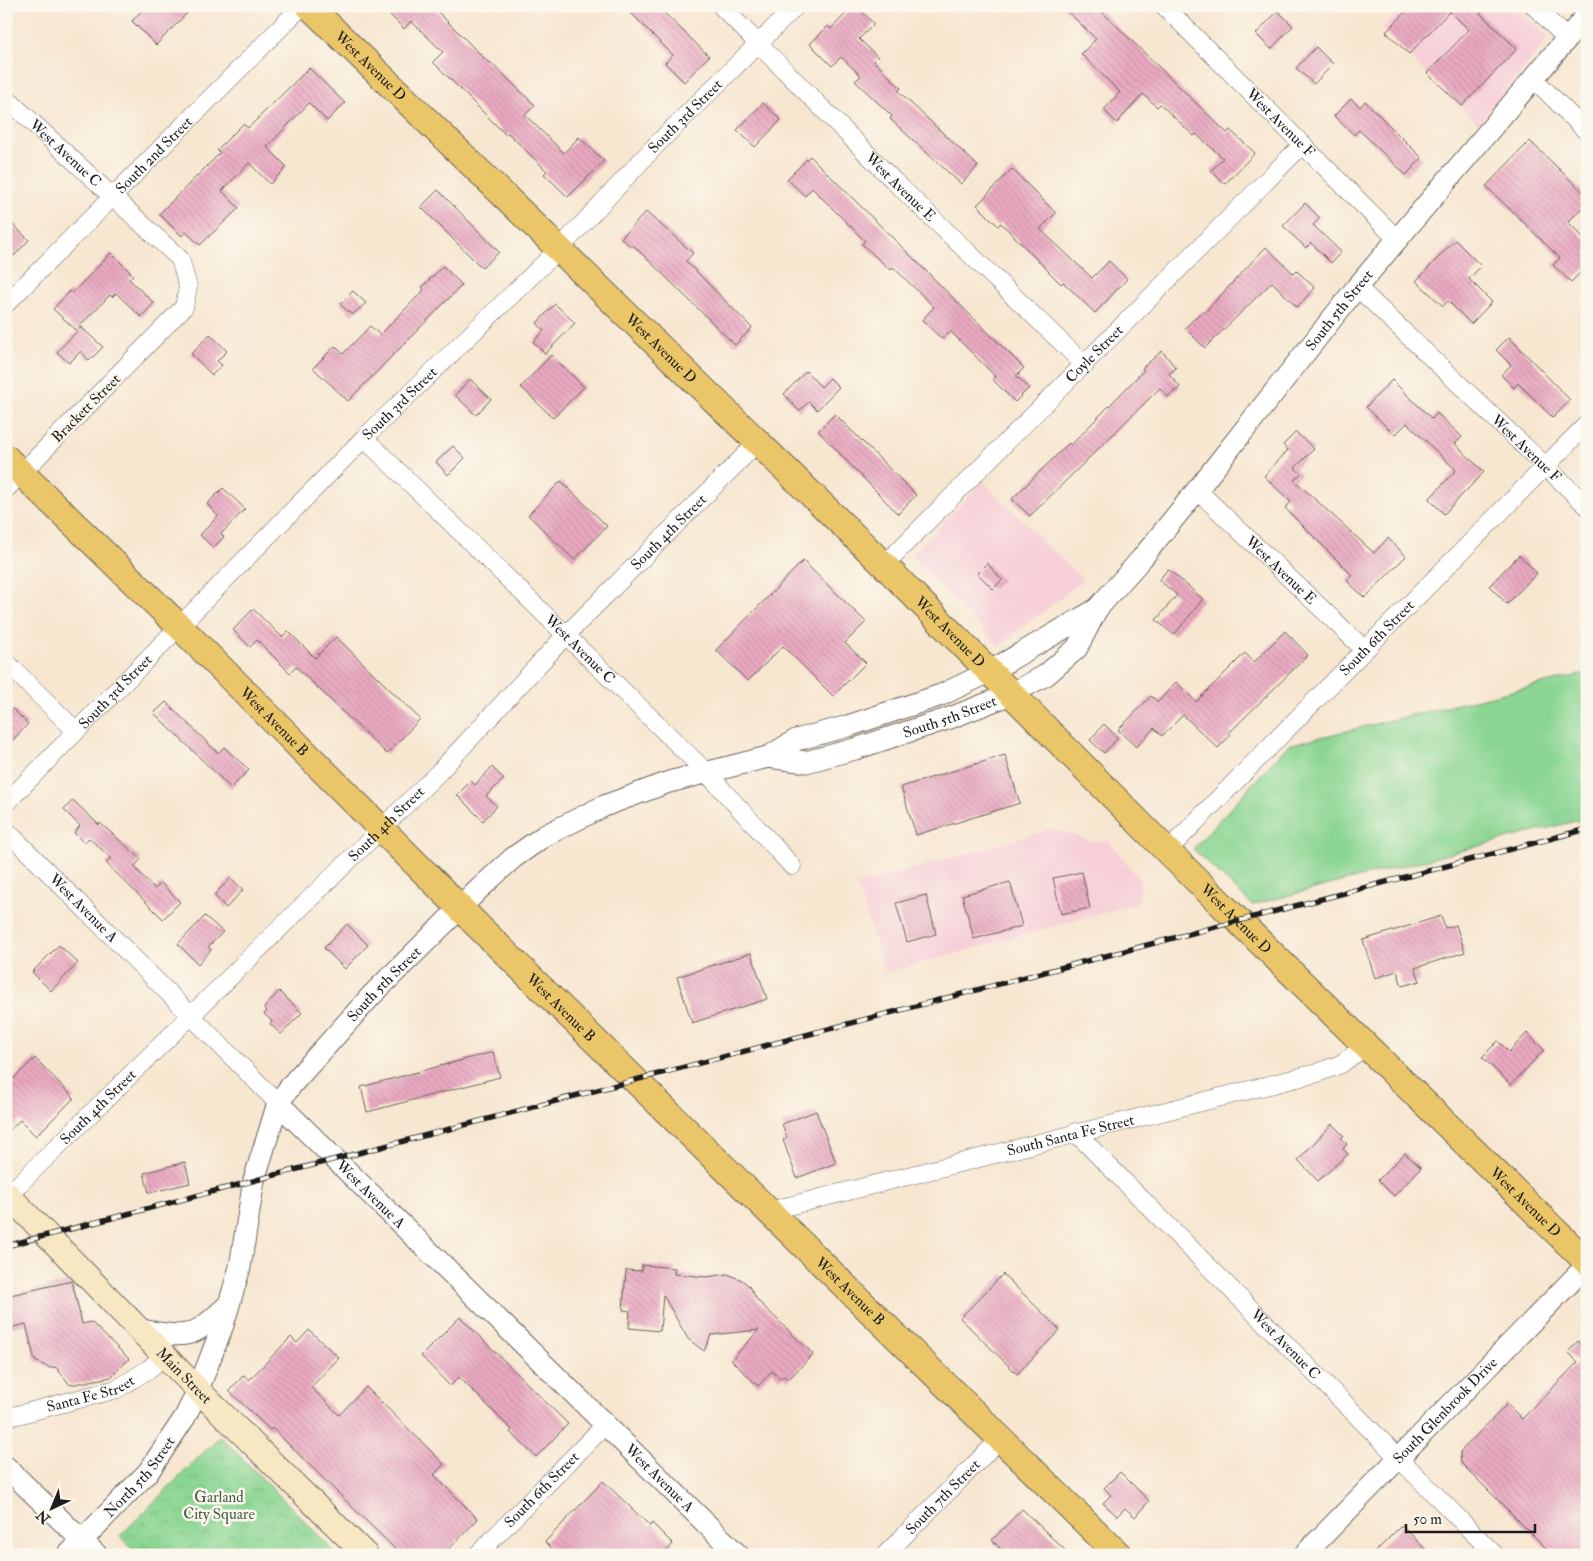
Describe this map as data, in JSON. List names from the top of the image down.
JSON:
{
  "streets": {
    "main road": ["West Avenue D", "West Avenue B", "Main Street"],
    "street": [
      "South 3rd Street",
      "West Avenue F",
      "West Avenue C",
      "South 2nd Street",
      "West Avenue E",
      "South 5th Street",
      "Coyle Street",
      "Brackett Street",
      "South 4th Street",
      "South 6th Street",
      "West Avenue A",
      "South Santa Fe Street",
      "Santa Fe Street",
      "South Glenbrook Drive",
      "North 5th Street",
      "South 7th Street"
    ]
  },
  "crossings": [
    ["West Avenue D", "South 3rd Street"],
    ["West Avenue D", "South 5th Street"],
    ["West Avenue D", "Coyle Street"],
    ["West Avenue D", "South 4th Street"],
    ["West Avenue D", "South 6th Street"],
    ["West Avenue D", "South Santa Fe Street"],
    ["West Avenue D", "South Glenbrook Drive"],
    ["South 3rd Street", "West Avenue C"],
    ["South 3rd Street", "West Avenue E"],
    ["South 3rd Street", "West Avenue B"],
    ["West Avenue F", "South 5th Street"],
    ["West Avenue F", "Coyle Street"],
    ["West Avenue F", "South 6th Street"],
    ["West Avenue C", "South 2nd Street"],
    ["West Avenue C", "South 5th Street"],
    ["West Avenue C", "Brackett Street"],
    ["West Avenue C", "South 4th Street"],
    ["West Avenue C", "South Santa Fe Street"],
    ["West Avenue C", "South Glenbrook Drive"],
    ["West Avenue E", "South 5th Street"],
    ["West Avenue E", "Coyle Street"],
    ["West Avenue E", "South 6th Street"],
    ["South 5th Street", "West Avenue B"],
    ["South 5th Street", "West Avenue A"],
    ["South 5th Street", "Main Street"],
    ["South 5th Street", "North 5th Street"],
    ["Brackett Street", "West Avenue B"],
    ["South 4th Street", "West Avenue B"],
    ["South 4th Street", "West Avenue A"],
    ["South 4th Street", "Main Street"],
    ["South 6th Street", "West Avenue A"],
    ["West Avenue B", "South Santa Fe Street"],
    ["West Avenue B", "South 7th Street"],
    ["Main Street", "Santa Fe Street"],
    ["Main Street", "North 5th Street"]
  ],
  "parks": ["Garland City Square"],
  "scale_bar": "50 m",
  "north": "bottom left"
}
